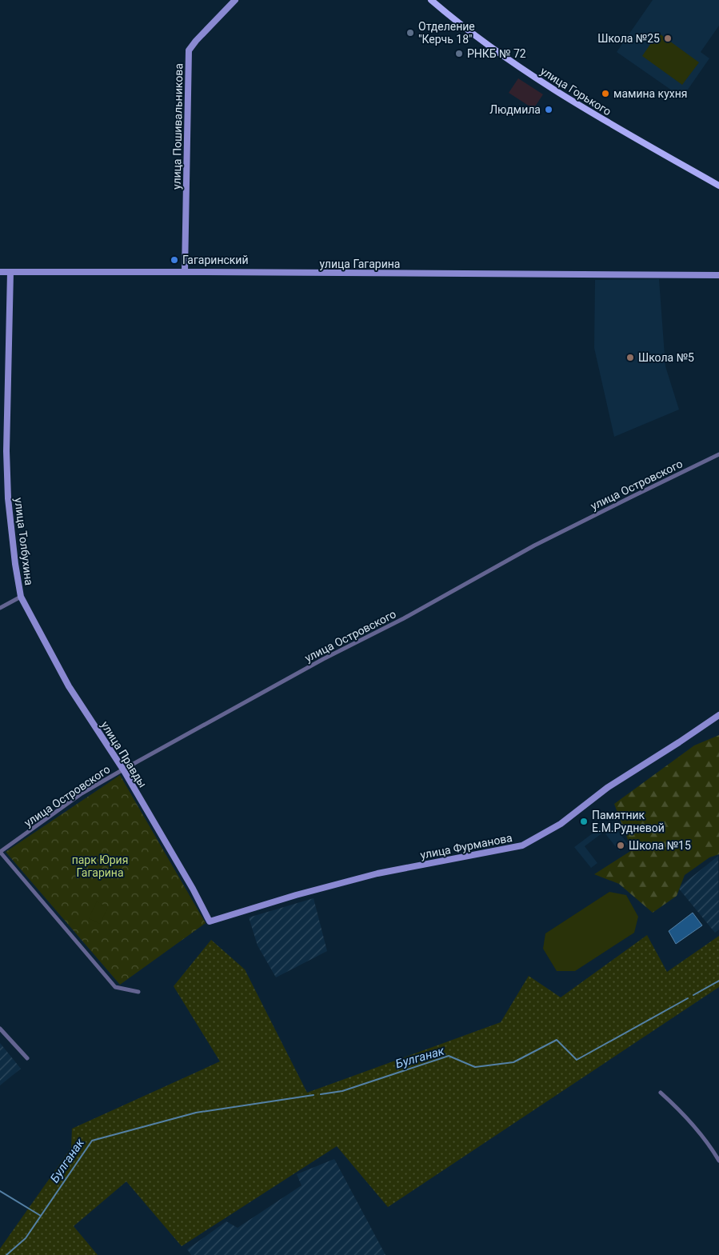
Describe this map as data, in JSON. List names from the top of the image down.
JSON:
{
  "streets": {
    "main road": [
      "улица Горького",
      "улица Пошивальникова",
      "улица Гагарина",
      "улица Толбухина",
      "улица Правды",
      "улица Фурманова"
    ],
    "street": ["улица Островского"]
  },
  "crossings": [
    ["улица Пошивальникова", "улица Гагарина"],
    ["улица Гагарина", "улица Толбухина"],
    ["улица Островского", "улица Правды"],
    ["улица Толбухина", "улица Правды"],
    ["улица Правды", "улица Фурманова"]
  ],
  "water": ["Булганак"],
  "parks": ["парк Юрия Гагарина"],
  "places": [
    "Отделение \"Керчь 18\"",
    "Школа №25",
    "РНКБ № 72",
    "мамина кухня",
    "Людмила",
    "Гагаринский",
    "Школа №5",
    "Памятник Е.М.Рудневой",
    "Школа №15"
  ]
}
